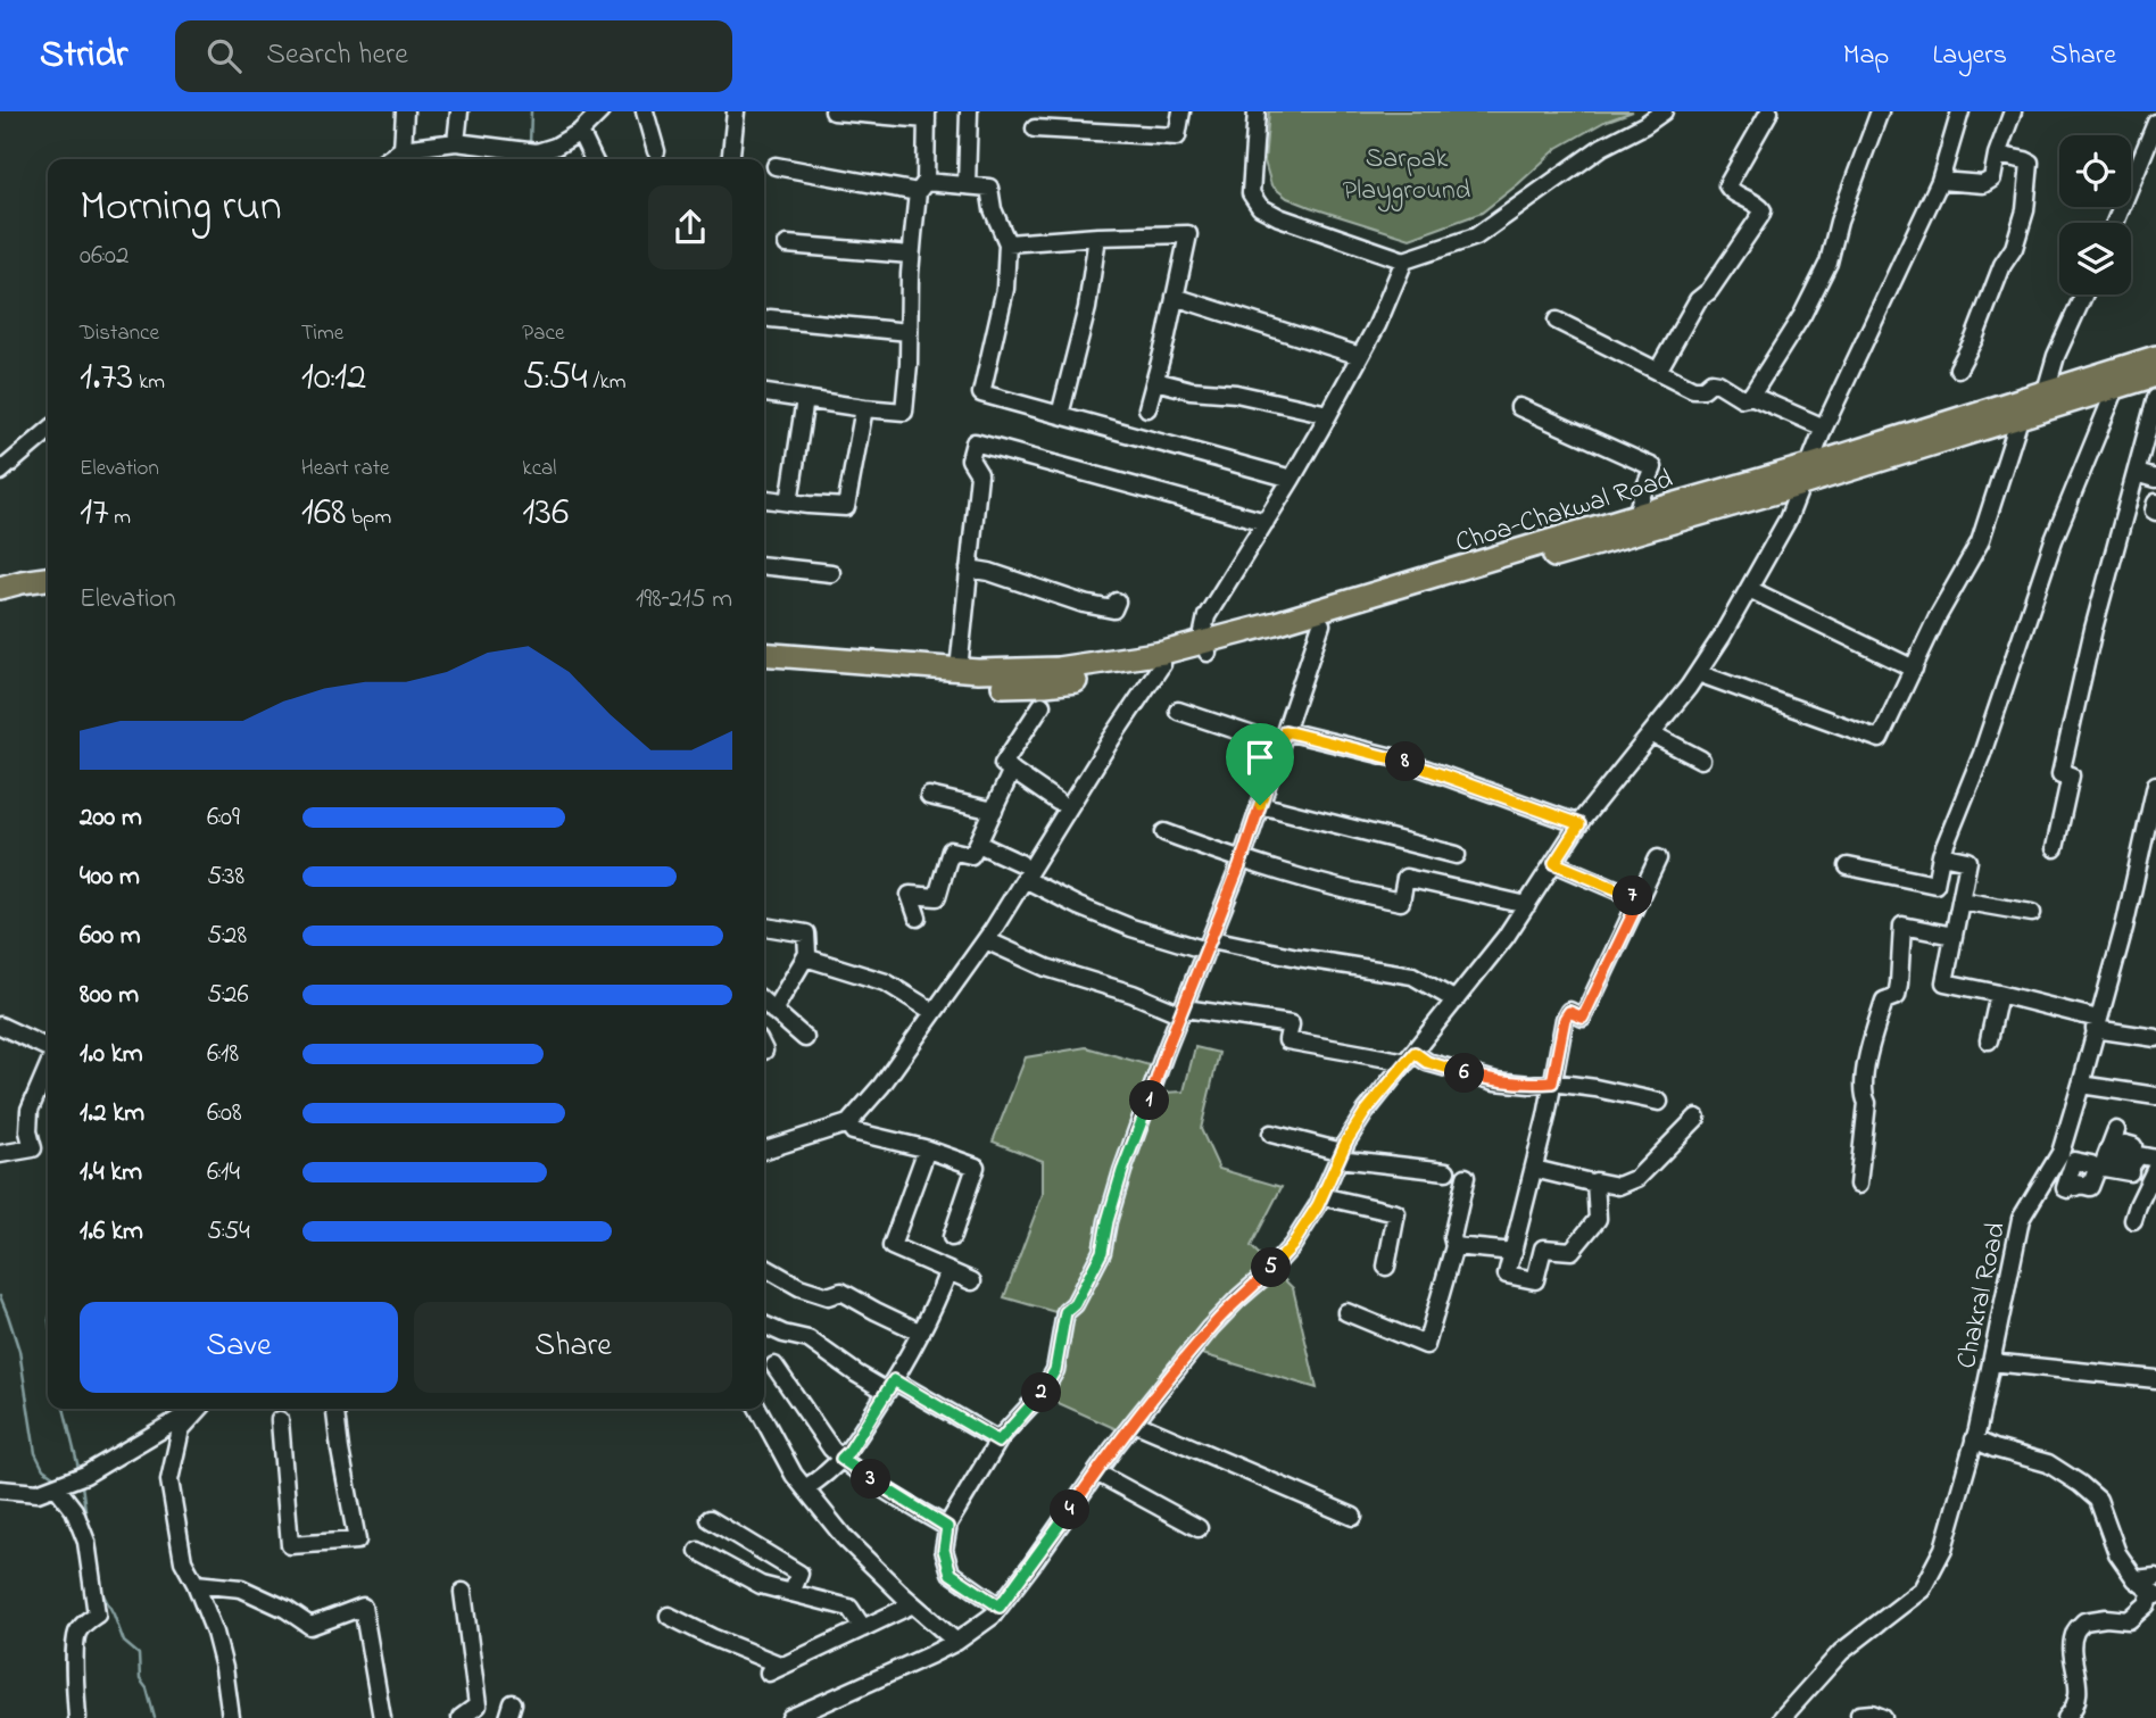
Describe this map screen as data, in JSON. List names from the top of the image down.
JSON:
{
  "streets": {
    "highway": ["Choa-Chakwal Road"],
    "street": ["Chakral Road"]
  },
  "parks": ["Sarpak Playground"],
  "page": {
    "header": "Stridr",
    "search": "Search here",
    "nav": ["Map", "Layers", "Share"],
    "heading": ["Morning run", "06:02"],
    "stats": [
      ["Distance", "1.73 km"],
      ["Time", "10:12"],
      ["Pace", "5:54 /km"],
      ["Elevation", "17 m"],
      ["Heart rate", "168 bpm"],
      ["kcal", "136"]
    ],
    "chart": ["Elevation", "198–215 m"],
    "pins": [
      "8",
      "7",
      "6",
      "1",
      "5",
      "2",
      "3",
      "4"
    ],
    "list": [
      {
        "name": "200 m",
        "note": "6:09"
      },
      {
        "name": "400 m",
        "note": "5:38"
      },
      {
        "name": "600 m",
        "note": "5:28"
      },
      {
        "name": "800 m",
        "note": "5:26"
      },
      {
        "name": "1.0 km",
        "note": "6:18"
      },
      {
        "name": "1.2 km",
        "note": "6:08"
      },
      {
        "name": "1.4 km",
        "note": "6:14"
      },
      {
        "name": "1.6 km",
        "note": "5:54"
      }
    ],
    "buttons": ["Save", "Share"]
  }
}
